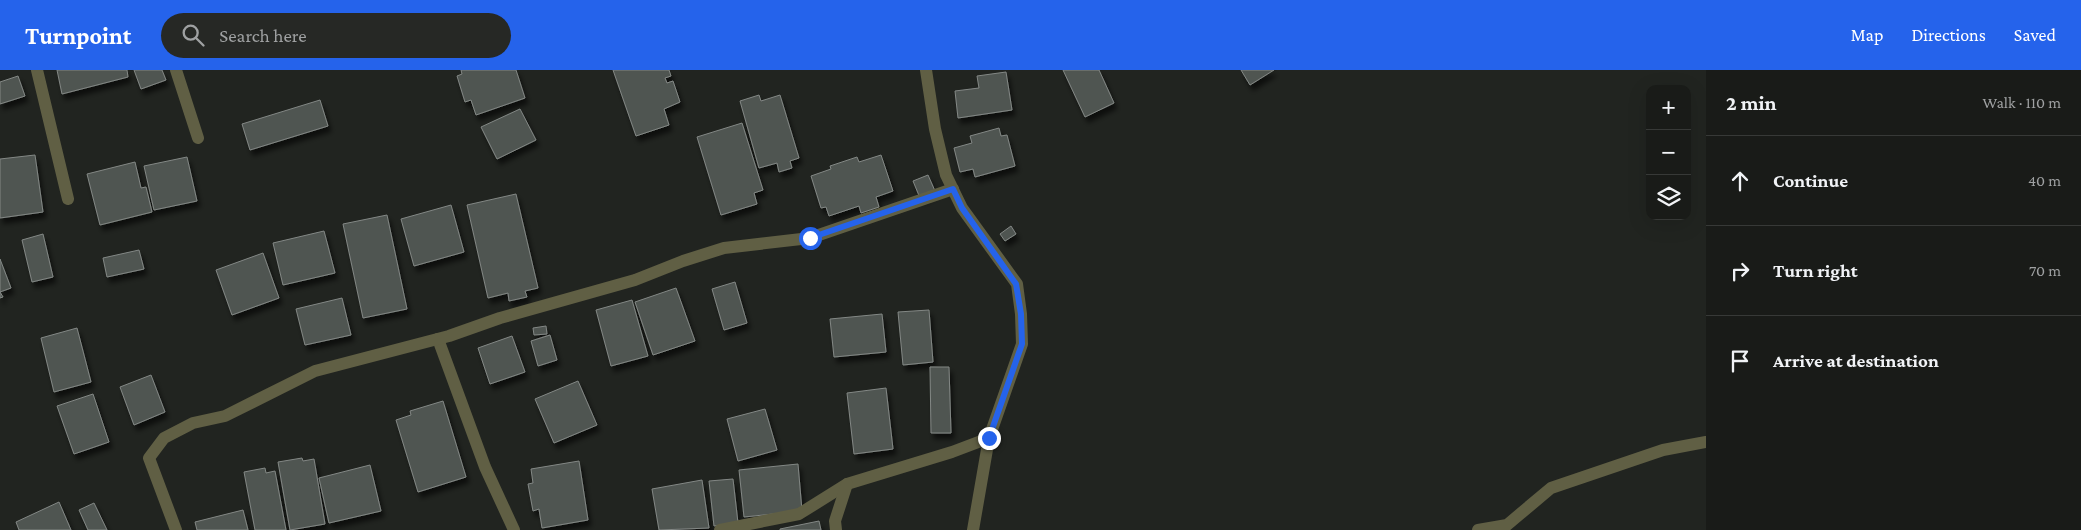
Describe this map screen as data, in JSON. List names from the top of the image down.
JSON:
{
  "page": {
    "header": "Turnpoint",
    "search": "Search here",
    "nav": ["Map", "Directions", "Saved"],
    "heading": ["2 min", "Walk · 110 m"],
    "map_buttons": ["+", "−"],
    "list": [
      ["Continue", "40 m"],
      ["Turn right", "70 m"],
      "Arrive at destination"
    ]
  }
}
